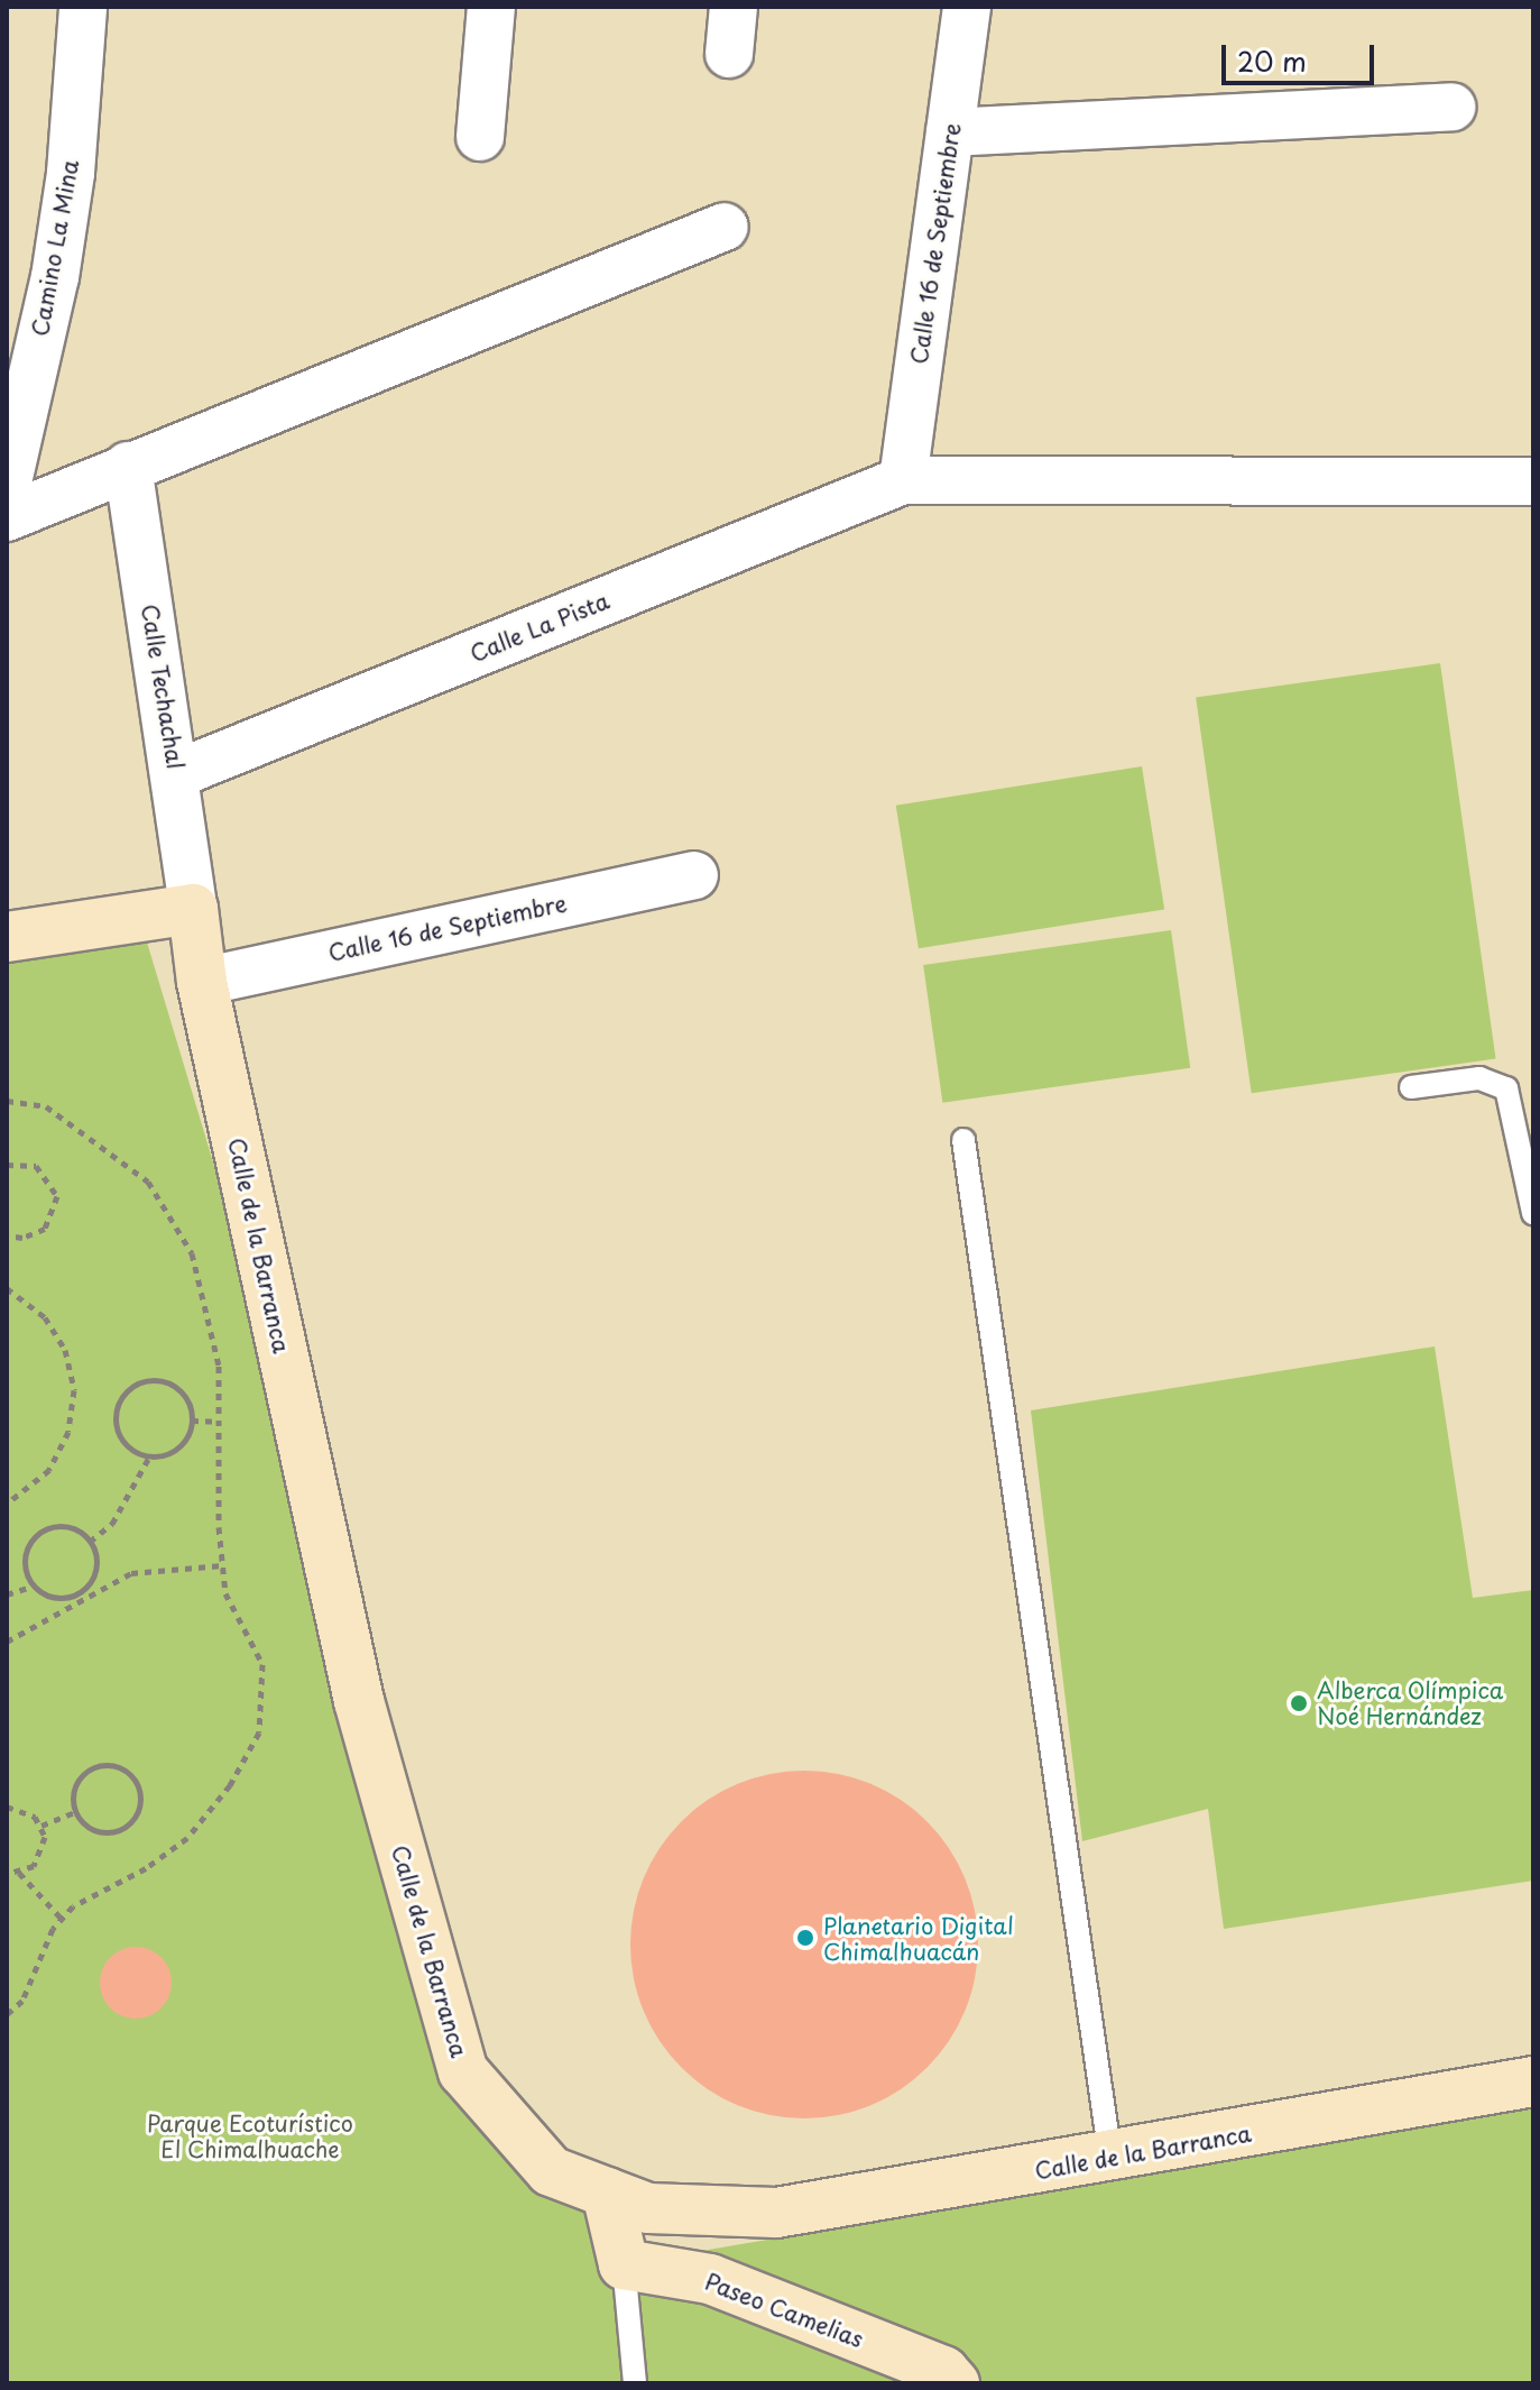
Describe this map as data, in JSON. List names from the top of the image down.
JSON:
{
  "streets": {
    "main road": ["Calle de la Barranca", "Paseo Camelias"],
    "street": [
      "Calle 16 de Septiembre",
      "Camino La Mina",
      "Calle La Pista",
      "Calle Techachal"
    ]
  },
  "crossings": [
    ["Calle 16 de Septiembre", "Calle La Pista"],
    ["Calle 16 de Septiembre", "Calle de la Barranca"],
    ["Calle La Pista", "Calle Techachal"],
    ["Calle Techachal", "Calle de la Barranca"]
  ],
  "parks": ["Parque Ecoturístico El Chimalhuache"],
  "places": ["Alberca Olímpica Noé Hernández", "Planetario Digital Chimalhuacán"],
  "scale_bar": "20 m"
}
